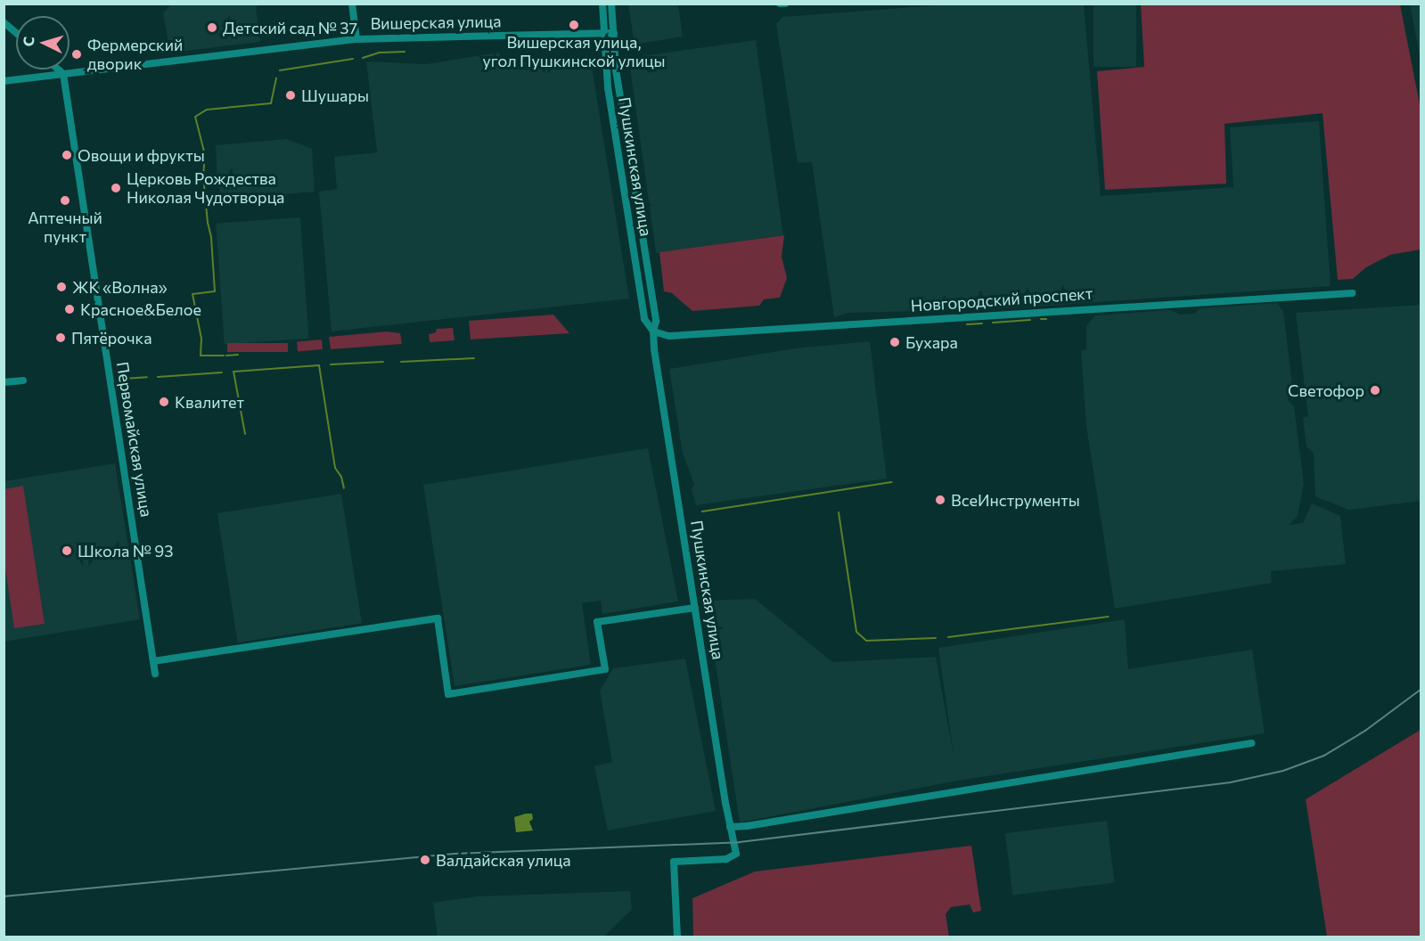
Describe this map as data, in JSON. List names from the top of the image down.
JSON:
{
  "streets": {
    "street": [
      "Вишерская улица",
      "Пушкинская улица",
      "Новгородский проспект",
      "Первомайская улица"
    ]
  },
  "crossings": [
    ["Вишерская улица", "Пушкинская улица"],
    ["Вишерская улица", "Первомайская улица"],
    ["Пушкинская улица", "Новгородский проспект"]
  ],
  "places": [
    "Вишерская улица, угол Пушкинской улицы",
    "Детский сад № 37",
    "Фермерский дворик",
    "Шушары",
    "Овощи и фрукты",
    "Церковь Рождества Николая Чудотворца",
    "Аптечный пункт",
    "ЖК «Волна»",
    "Красное&Белое",
    "Пятёрочка",
    "Бухара",
    "Светофор",
    "Квалитет",
    "ВсеИнструменты",
    "Школа № 93",
    "Валдайская улица"
  ],
  "north": "left"
}
